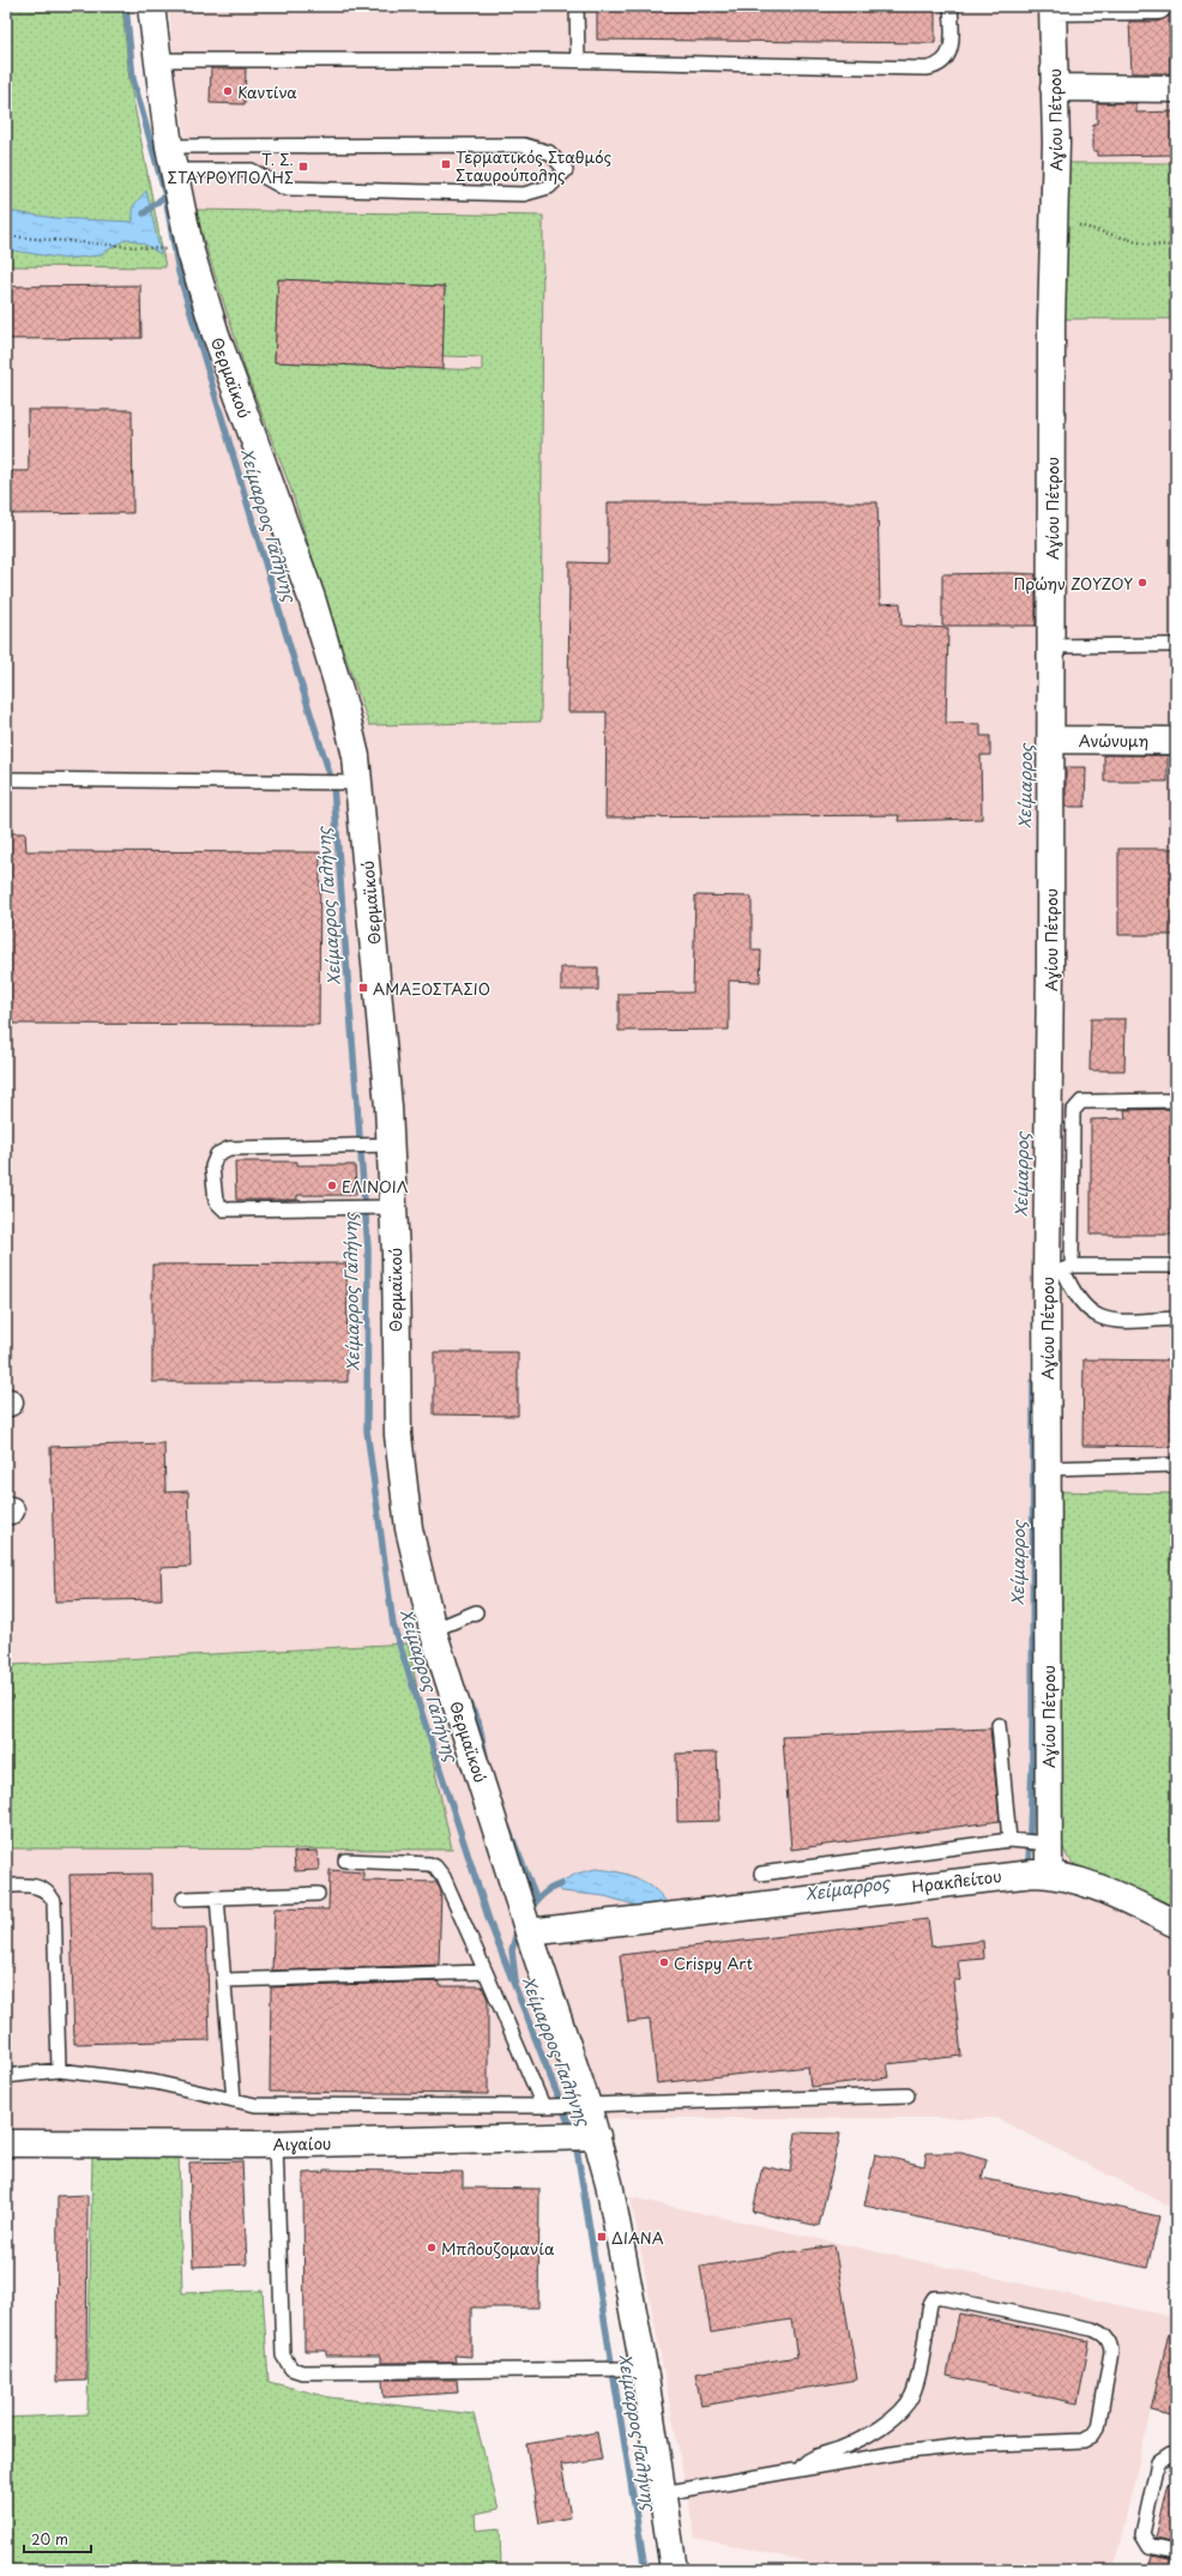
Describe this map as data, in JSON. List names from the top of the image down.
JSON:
{
  "streets": {
    "street": [
      "Αγίου Πέτρου",
      "Θερμαϊκού",
      "Ανώνυμη",
      "Ηρακλείτου",
      "Αιγαίου"
    ]
  },
  "crossings": [
    ["Αγίου Πέτρου", "Ανώνυμη"],
    ["Αγίου Πέτρου", "Ηρακλείτου"],
    ["Θερμαϊκού", "Ηρακλείτου"],
    ["Θερμαϊκού", "Αιγαίου"]
  ],
  "water": ["Χείμαρρος Γαλήνης", "Χείμαρρος"],
  "places": {
    "other": [
      "Καντίνα",
      "Πρώην ΖΟΥΖΟΥ",
      "ΕΛΙΝΟΙΛ",
      "Crispy Art",
      "Μπλουζομανία"
    ],
    "transit": [
      "Τερματικός Σταθμός Σταυρούπολης",
      "Τ. Σ. ΣΤΑΥΡΟΥΠΟΛΗΣ",
      "ΑΜΑΞΟΣΤΑΣΙΟ",
      "ΔΙΑΝΑ"
    ]
  },
  "scale_bar": "20 m"
}
